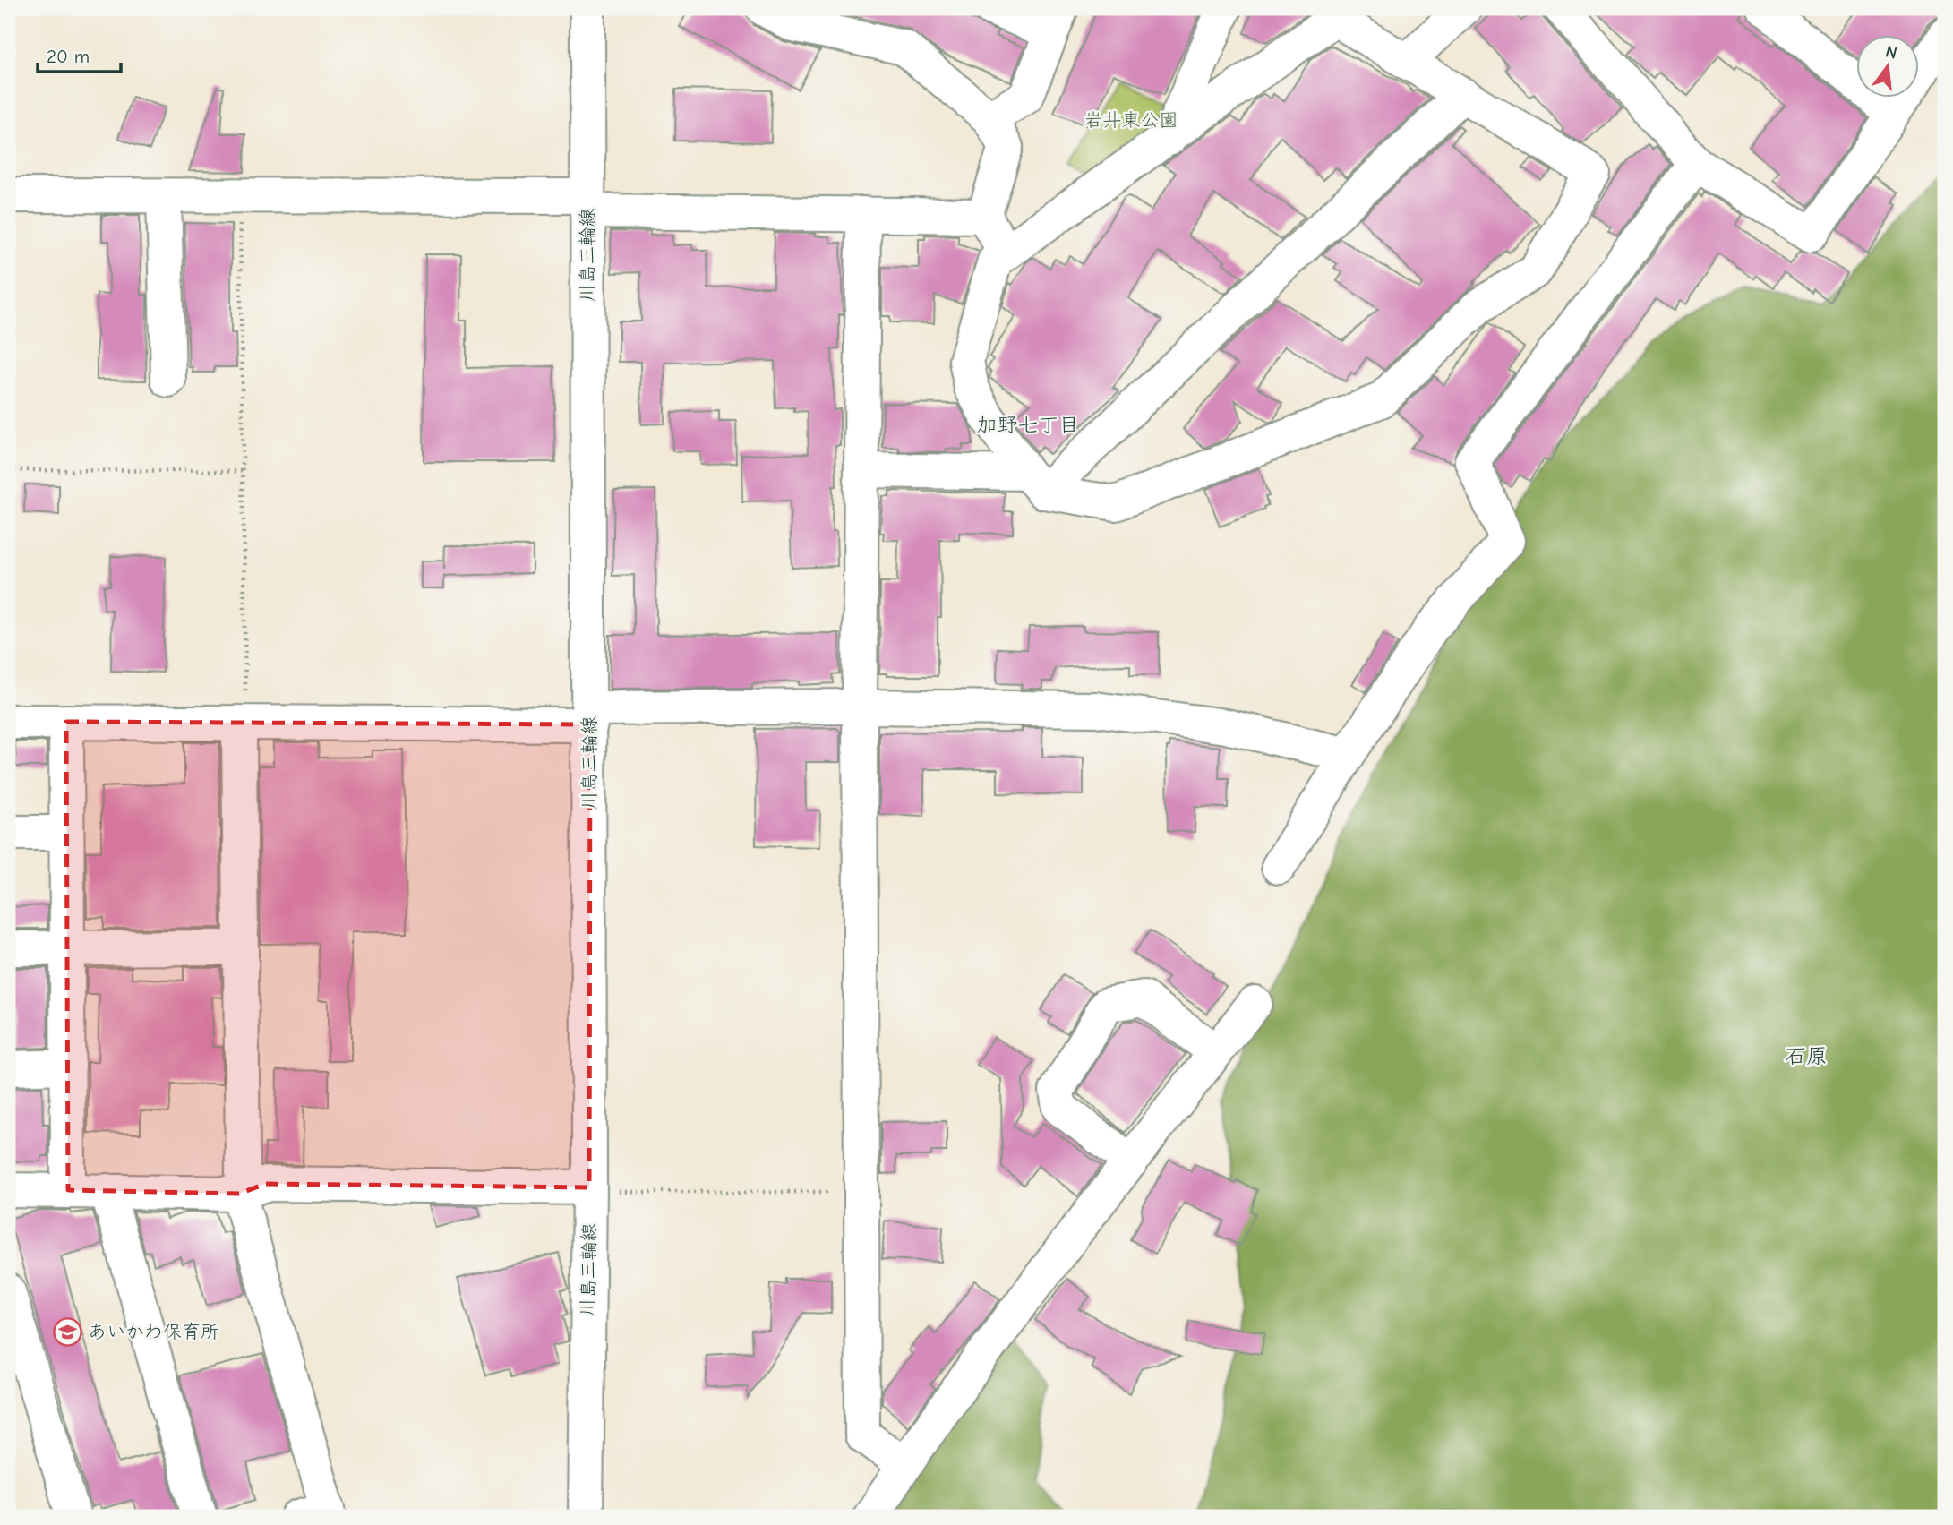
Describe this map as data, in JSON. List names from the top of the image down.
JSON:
{
  "streets": {
    "street": ["川島三輪線"]
  },
  "districts": ["加野七丁目", "石原"],
  "parks": ["岩井東公園"],
  "places": {
    "school or university": ["あいかわ保育所"]
  },
  "scale_bar": "20 m",
  "north": "top"
}
